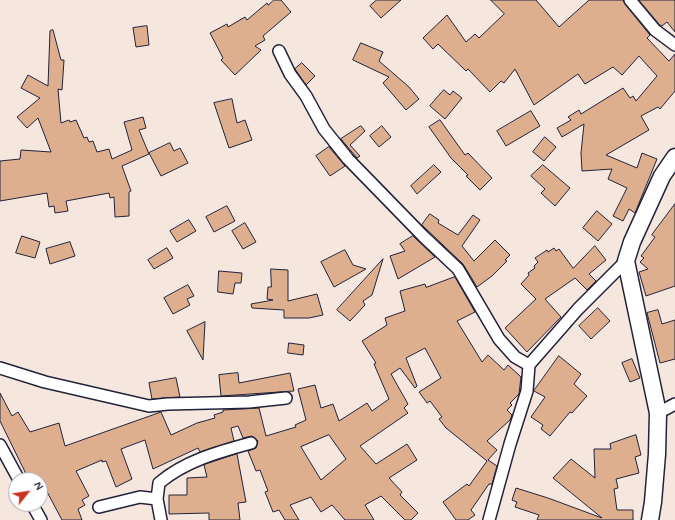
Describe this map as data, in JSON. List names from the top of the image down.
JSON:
{
  "north": "top right"
}
